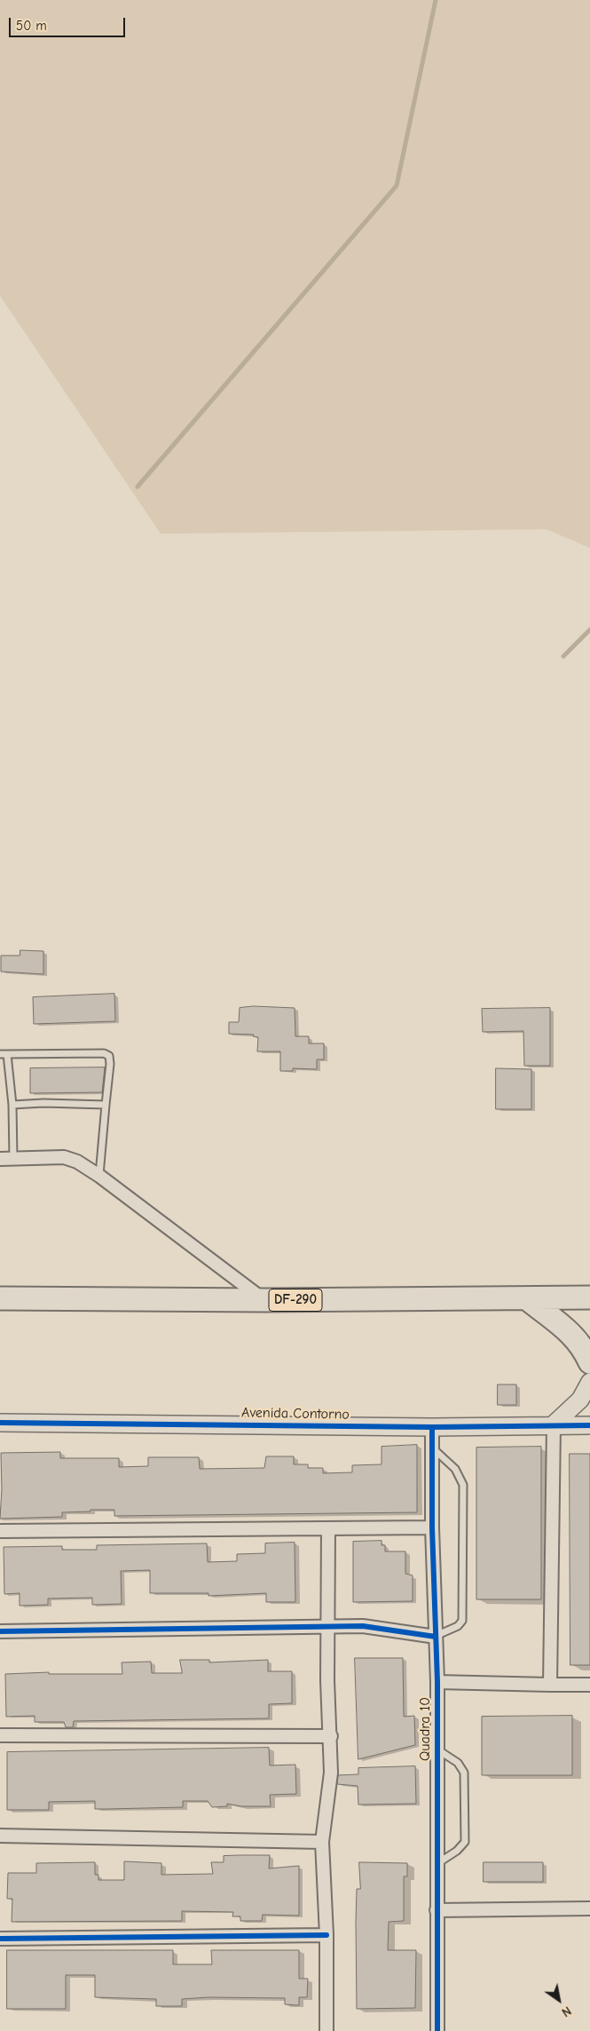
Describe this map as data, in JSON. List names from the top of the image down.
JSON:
{
  "streets": {
    "highway": ["DF-290"],
    "street": ["Avenida Contorno", "Quadra 10"]
  },
  "crossings": [
    ["Avenida Contorno", "Quadra 10"]
  ],
  "scale_bar": "50 m",
  "north": "bottom right"
}
